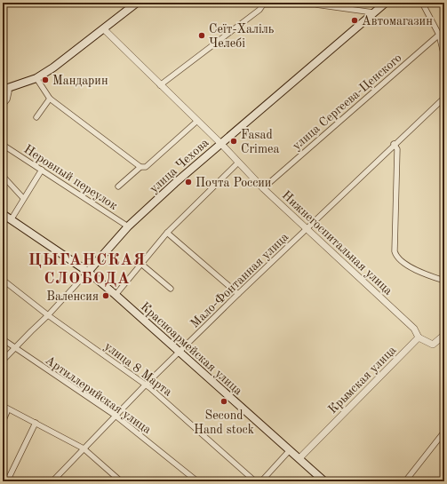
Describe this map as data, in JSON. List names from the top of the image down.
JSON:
{
  "streets": {
    "main road": ["улица Чехова", "Красноармейская улица"],
    "street": [
      "улица Сергеева-Ценского",
      "Неровный переулок",
      "Нижнегоспитальная улица",
      "Мало-Фонтанная улица",
      "улица 8 Марта",
      "Крымская улица",
      "Артиллерийская улица"
    ]
  },
  "crossings": [
    ["улица Сергеева-Ценского", "Нижнегоспитальная улица"],
    ["улица Чехова", "Неровный переулок"],
    ["улица Чехова", "Нижнегоспитальная улица"],
    ["улица Чехова", "Красноармейская улица"],
    ["улица Чехова", "улица 8 Марта"],
    ["улица Чехова", "Артиллерийская улица"],
    ["Нижнегоспитальная улица", "Мало-Фонтанная улица"],
    ["Нижнегоспитальная улица", "Крымская улица"],
    ["Мало-Фонтанная улица", "Красноармейская улица"],
    ["Мало-Фонтанная улица", "улица 8 Марта"],
    ["Мало-Фонтанная улица", "Артиллерийская улица"],
    ["Красноармейская улица", "Крымская улица"]
  ],
  "districts": ["ЦЫГАНСКАЯ СЛОБОДА"],
  "places": [
    "Автомагазин",
    "Сеїт-Халіль Челебі",
    "Мандарин",
    "Fasad Crimea",
    "Почта России",
    "Валенсия",
    "Second Hand stock"
  ]
}
